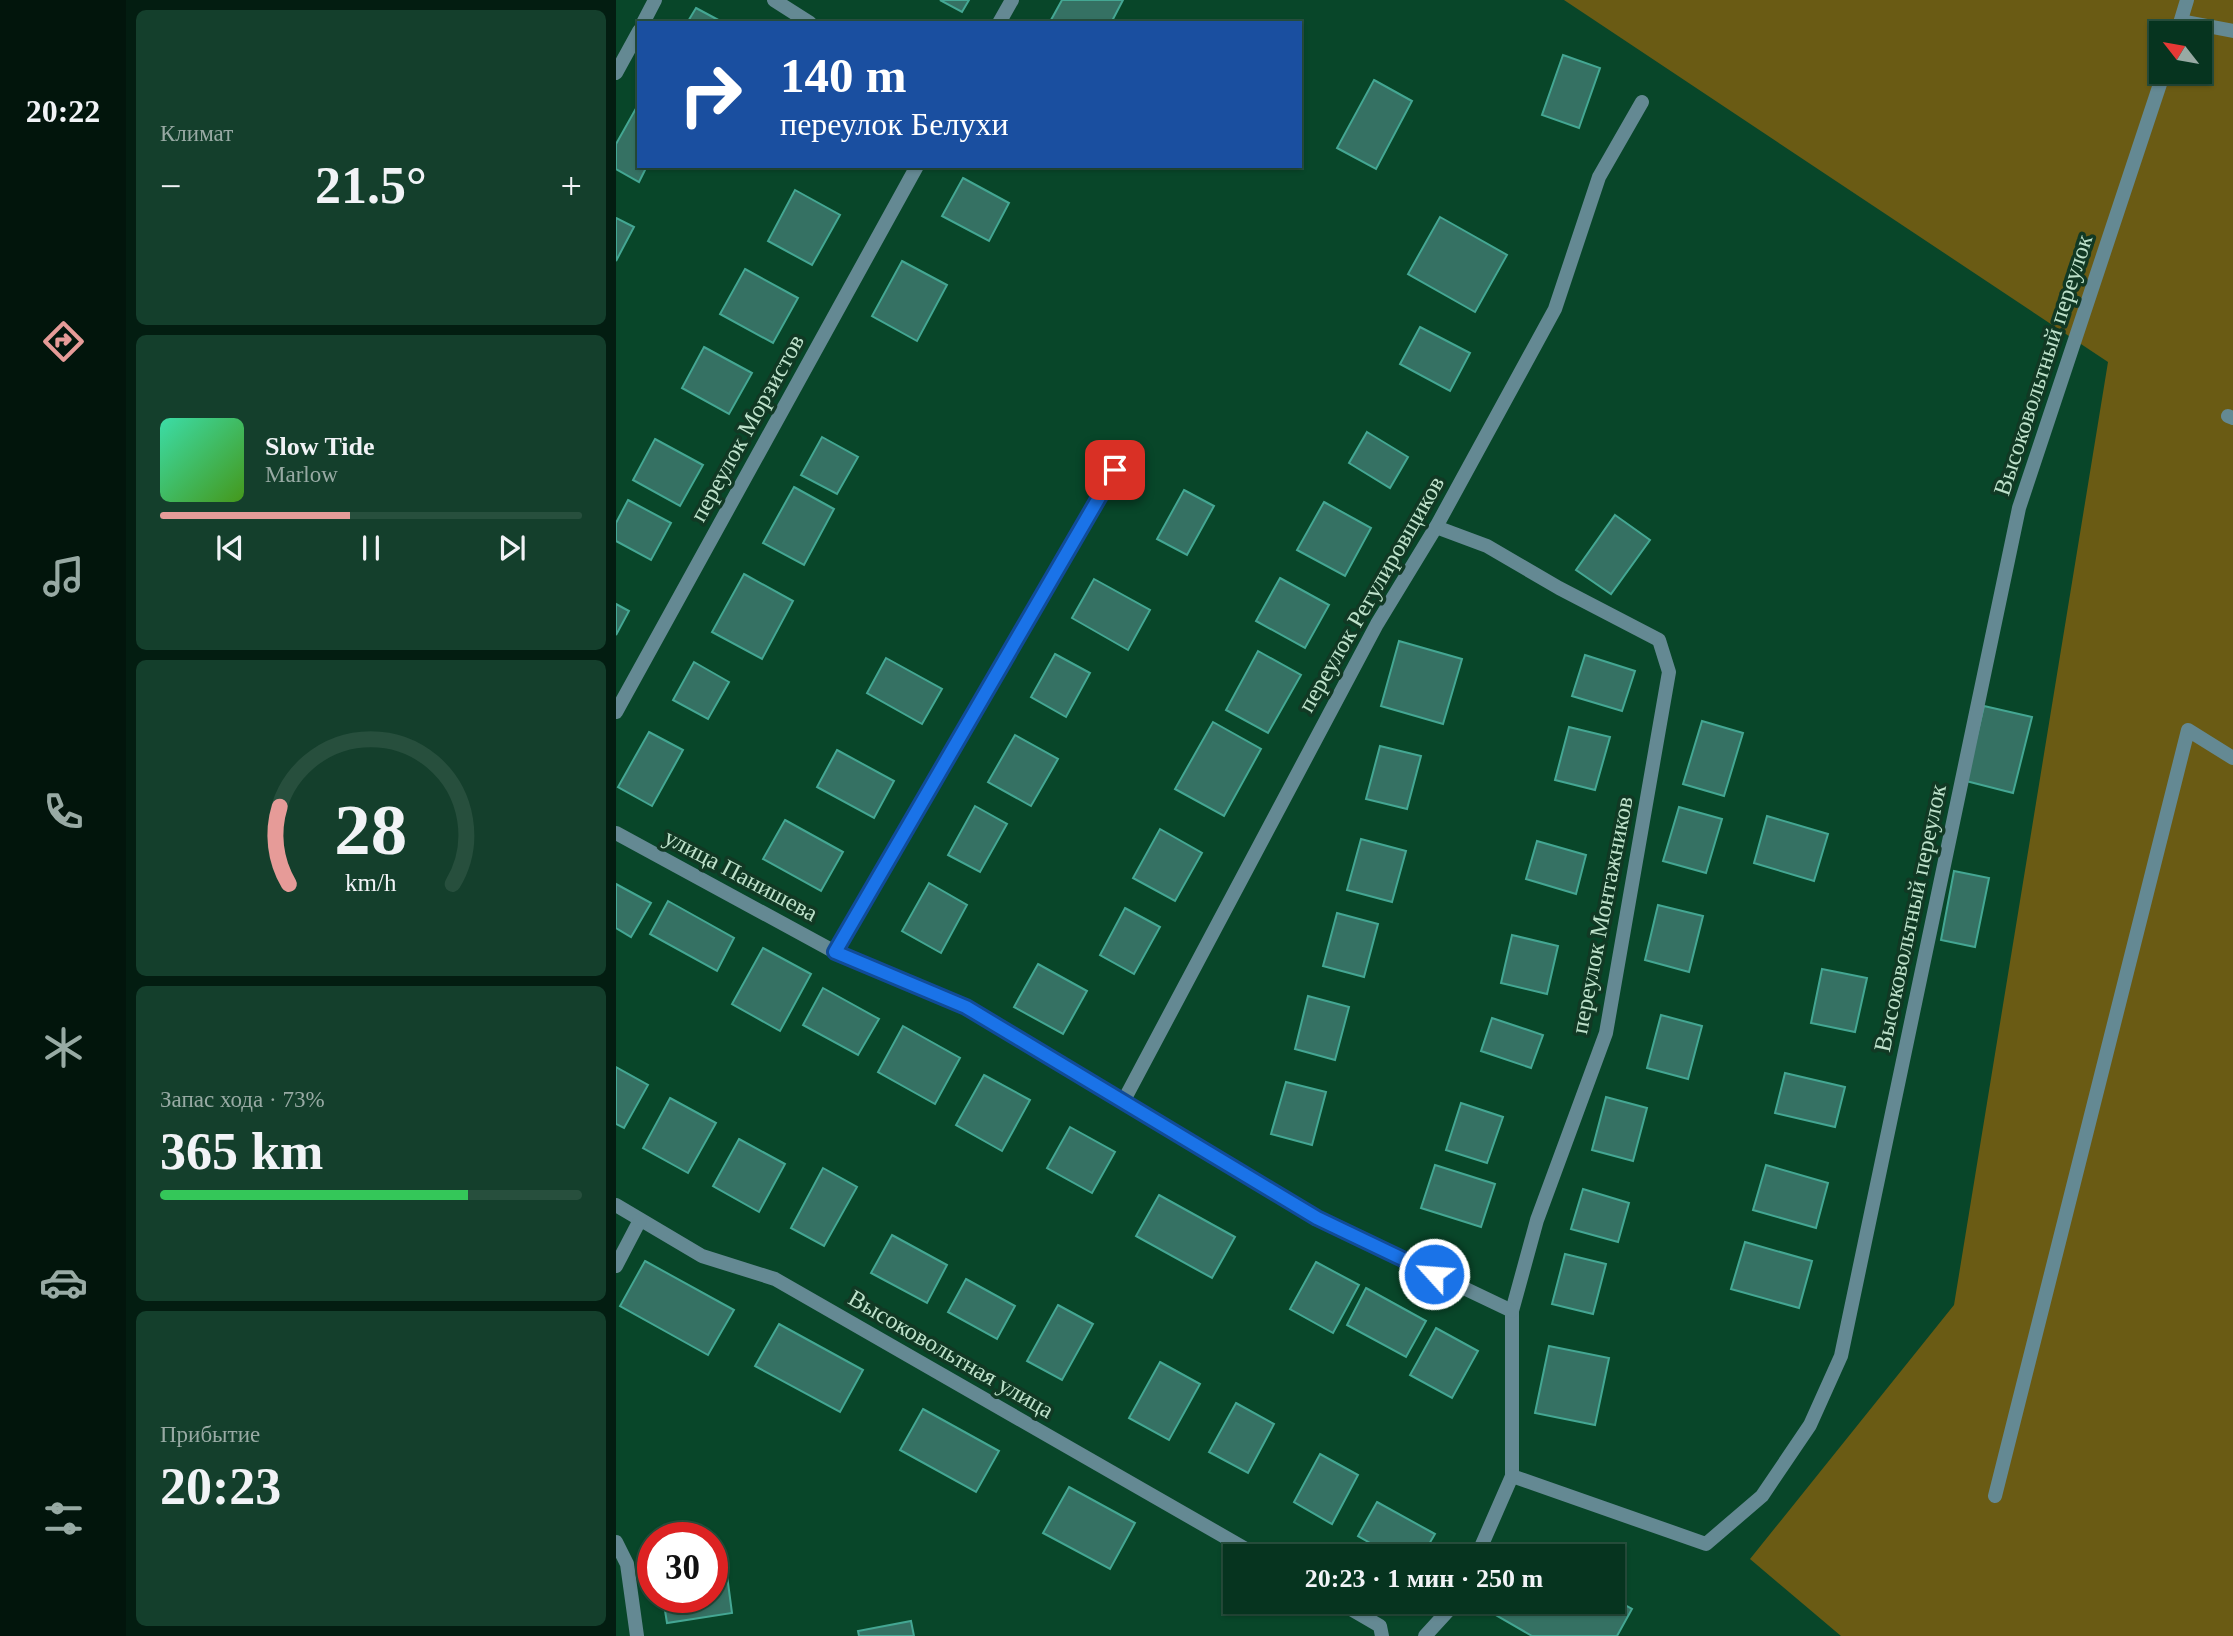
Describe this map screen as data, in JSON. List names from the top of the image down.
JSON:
{
  "streets": {
    "street": [
      "Высоковольтный переулок",
      "переулок Морзистов",
      "переулок Регулировщиков",
      "улица Панишева",
      "переулок Монтажников",
      "Высоковольтная улица"
    ]
  },
  "crossings": [
    ["Высоковольтный переулок", "переулок Монтажников"],
    ["переулок Регулировщиков", "улица Панишева"],
    ["переулок Регулировщиков", "переулок Монтажников"],
    ["улица Панишева", "переулок Монтажников"]
  ],
  "north": "top left",
  "page": {
    "tabs": "20:22",
    "tile": [
      "Климат",
      ["Запас хода · 73%", "365 km"],
      ["Прибытие", "20:23"]
    ],
    "turn": ["140 m", "переулок Белухи"],
    "heat": ["−", "21.5°", "+"],
    "song": ["Slow Tide", "Marlow"],
    "limit": "30",
    "trip": "20:23 · 1 мин · 250 m",
    "gauge": ["28", "km/h"]
  }
}
